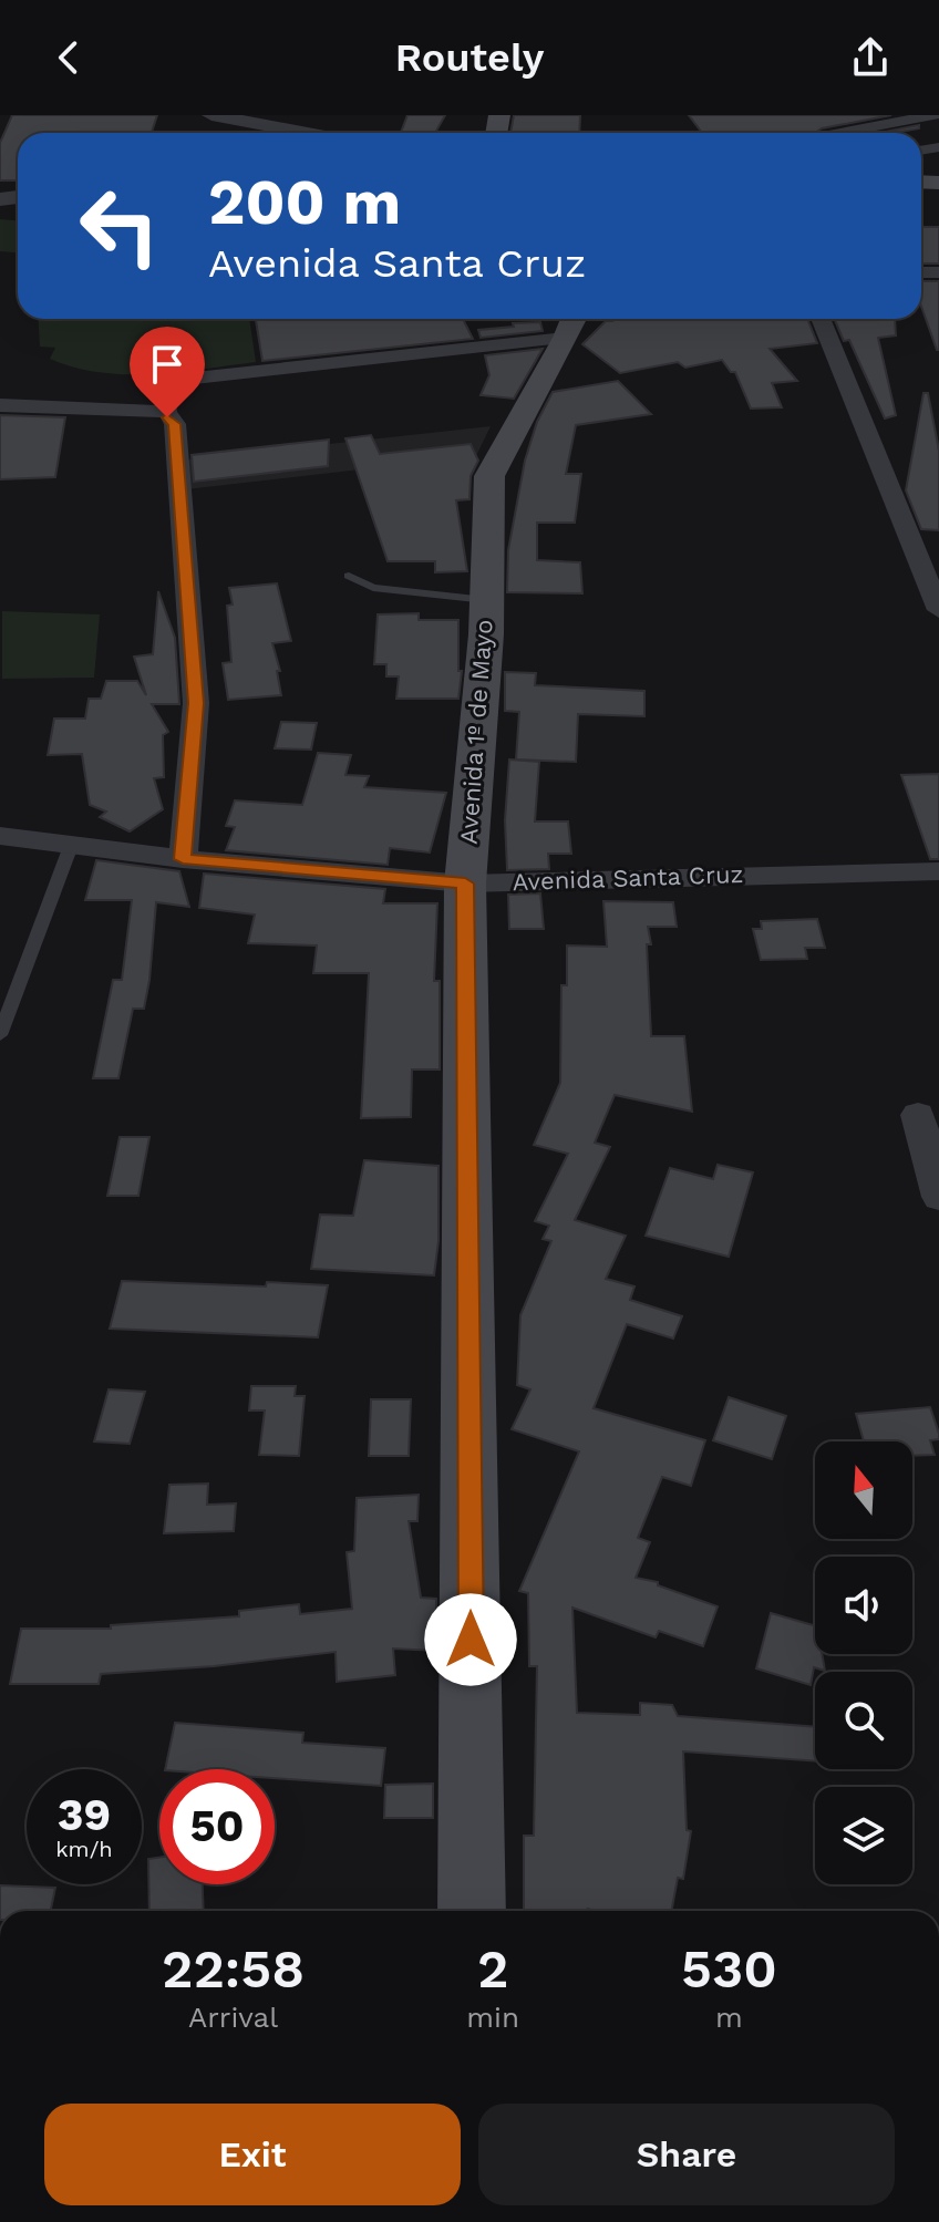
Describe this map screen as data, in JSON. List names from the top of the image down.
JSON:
{
  "streets": {
    "main road": ["Avenida 1º de Mayo"],
    "street": ["Avenida Santa Cruz"]
  },
  "crossings": [
    ["Avenida 1º de Mayo", "Avenida Santa Cruz"]
  ],
  "north": "top",
  "page": {
    "header": "Routely",
    "turn": ["200 m", "Avenida Santa Cruz"],
    "speed": "39 km/h",
    "limit": "50",
    "eta": [
      "22:58",
      "Arrival",
      "2",
      "min",
      "530",
      "m"
    ],
    "buttons": ["Exit", "Share"]
  }
}
